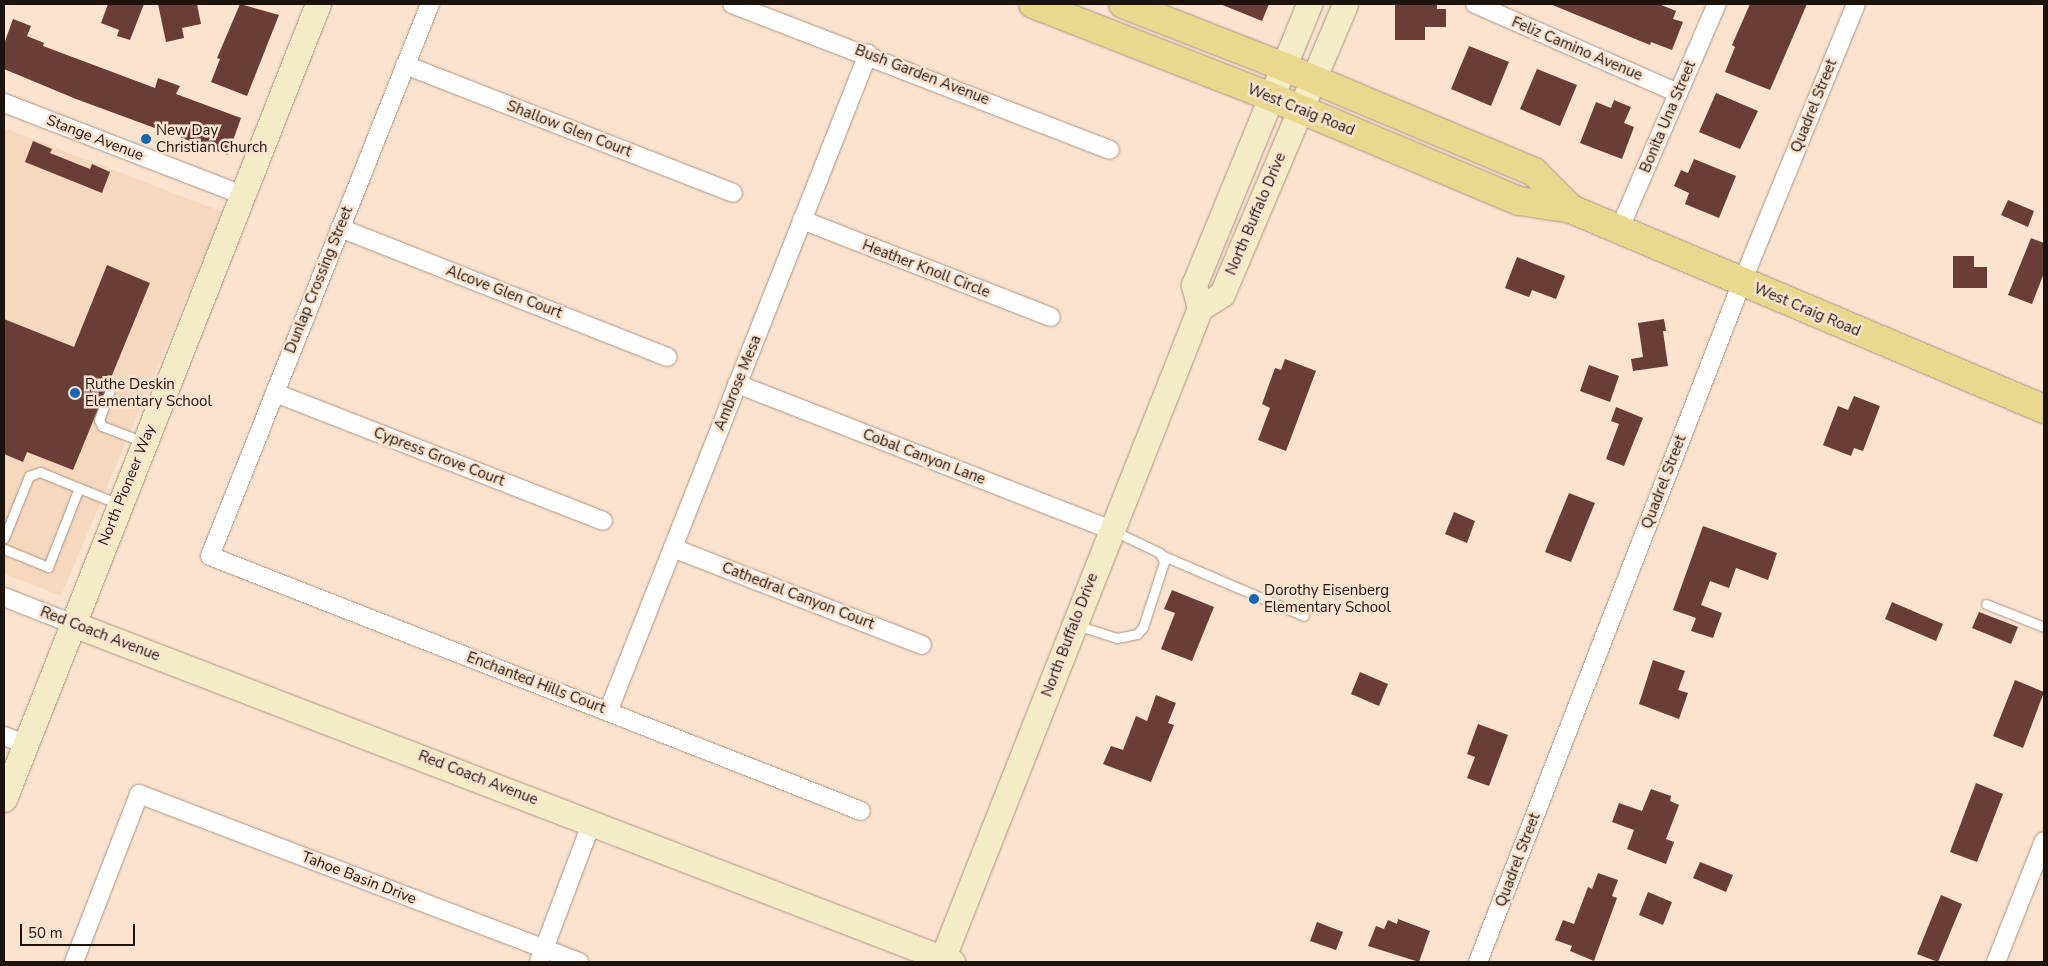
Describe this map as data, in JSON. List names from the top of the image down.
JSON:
{
  "streets": {
    "main road": ["West Craig Road"],
    "street": [
      "Feliz Camino Avenue",
      "Bush Garden Avenue",
      "Quadrel Street",
      "Bonita Una Street",
      "Shallow Glen Court",
      "Stange Avenue",
      "North Buffalo Drive",
      "Heather Knoll Circle",
      "Dunlap Crossing Street",
      "Alcove Glen Court",
      "Ambrose Mesa",
      "Cypress Grove Court",
      "Cobal Canyon Lane",
      "North Pioneer Way",
      "Cathedral Canyon Court",
      "Red Coach Avenue",
      "Enchanted Hills Court",
      "Tahoe Basin Drive"
    ]
  },
  "crossings": [
    ["Feliz Camino Avenue", "Bonita Una Street"],
    ["Bush Garden Avenue", "Ambrose Mesa"],
    ["Quadrel Street", "West Craig Road"],
    ["West Craig Road", "Bonita Una Street"],
    ["West Craig Road", "North Buffalo Drive"],
    ["Shallow Glen Court", "Dunlap Crossing Street"],
    ["Stange Avenue", "North Pioneer Way"],
    ["North Buffalo Drive", "Cobal Canyon Lane"],
    ["North Buffalo Drive", "Red Coach Avenue"],
    ["Heather Knoll Circle", "Ambrose Mesa"],
    ["Dunlap Crossing Street", "Alcove Glen Court"],
    ["Dunlap Crossing Street", "Cypress Grove Court"],
    ["Dunlap Crossing Street", "Enchanted Hills Court"],
    ["Ambrose Mesa", "Cobal Canyon Lane"],
    ["Ambrose Mesa", "Cathedral Canyon Court"],
    ["Ambrose Mesa", "Enchanted Hills Court"],
    ["North Pioneer Way", "Red Coach Avenue"]
  ],
  "places": ["New Day Christian Church", "Ruthe Deskin Elementary School", "Dorothy Eisenberg Elementary School"],
  "scale_bar": "50 m"
}
